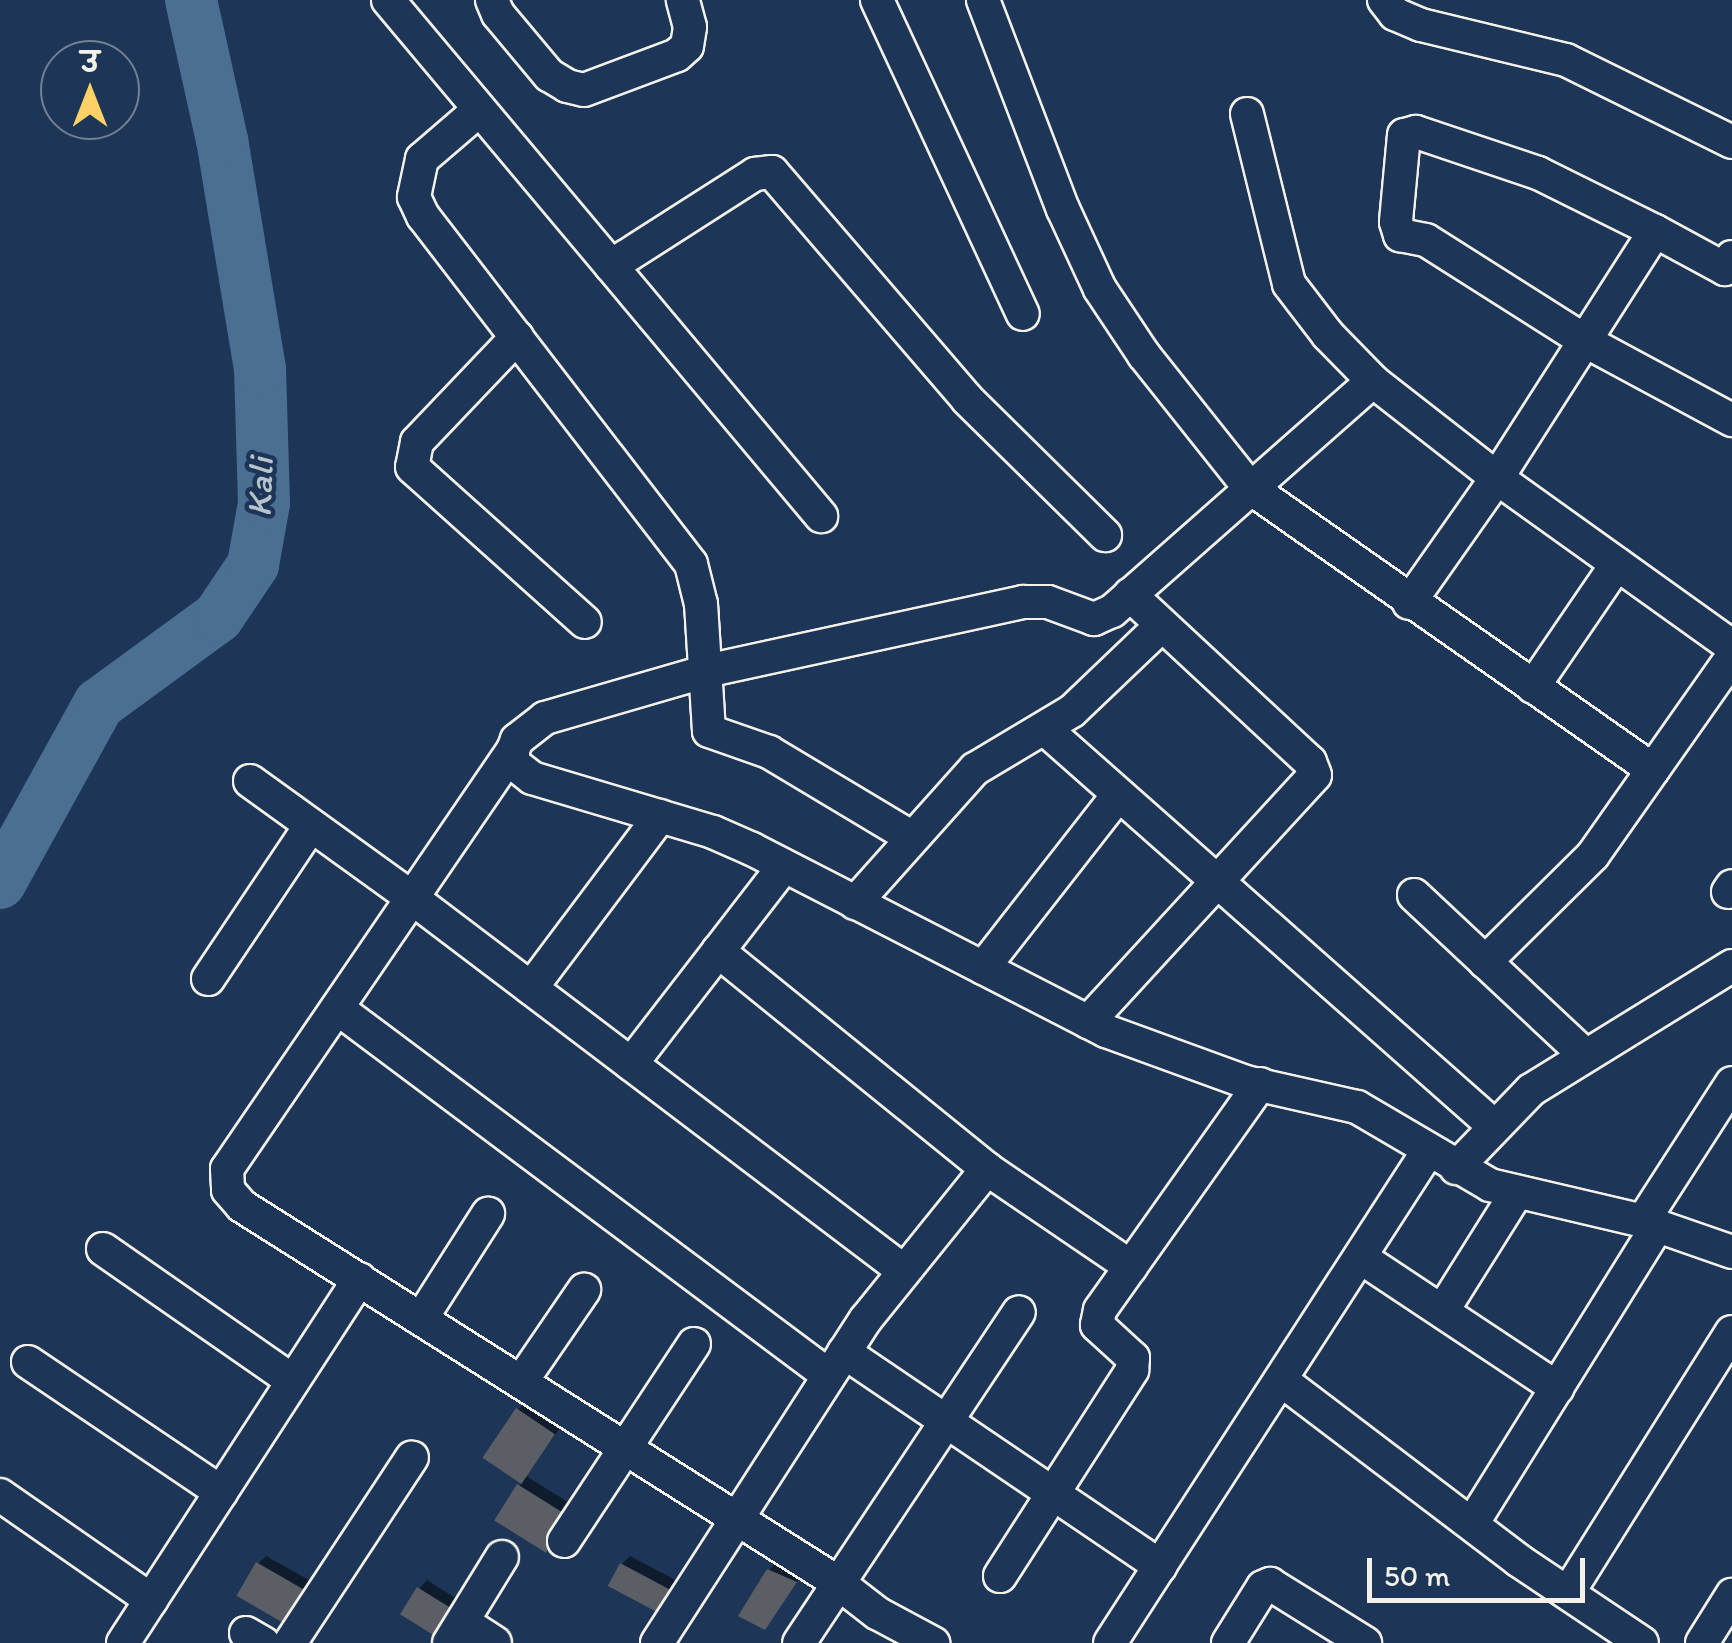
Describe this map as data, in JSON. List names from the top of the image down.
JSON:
{
  "water": ["Kali"],
  "scale_bar": "50 m",
  "north": "top"
}
